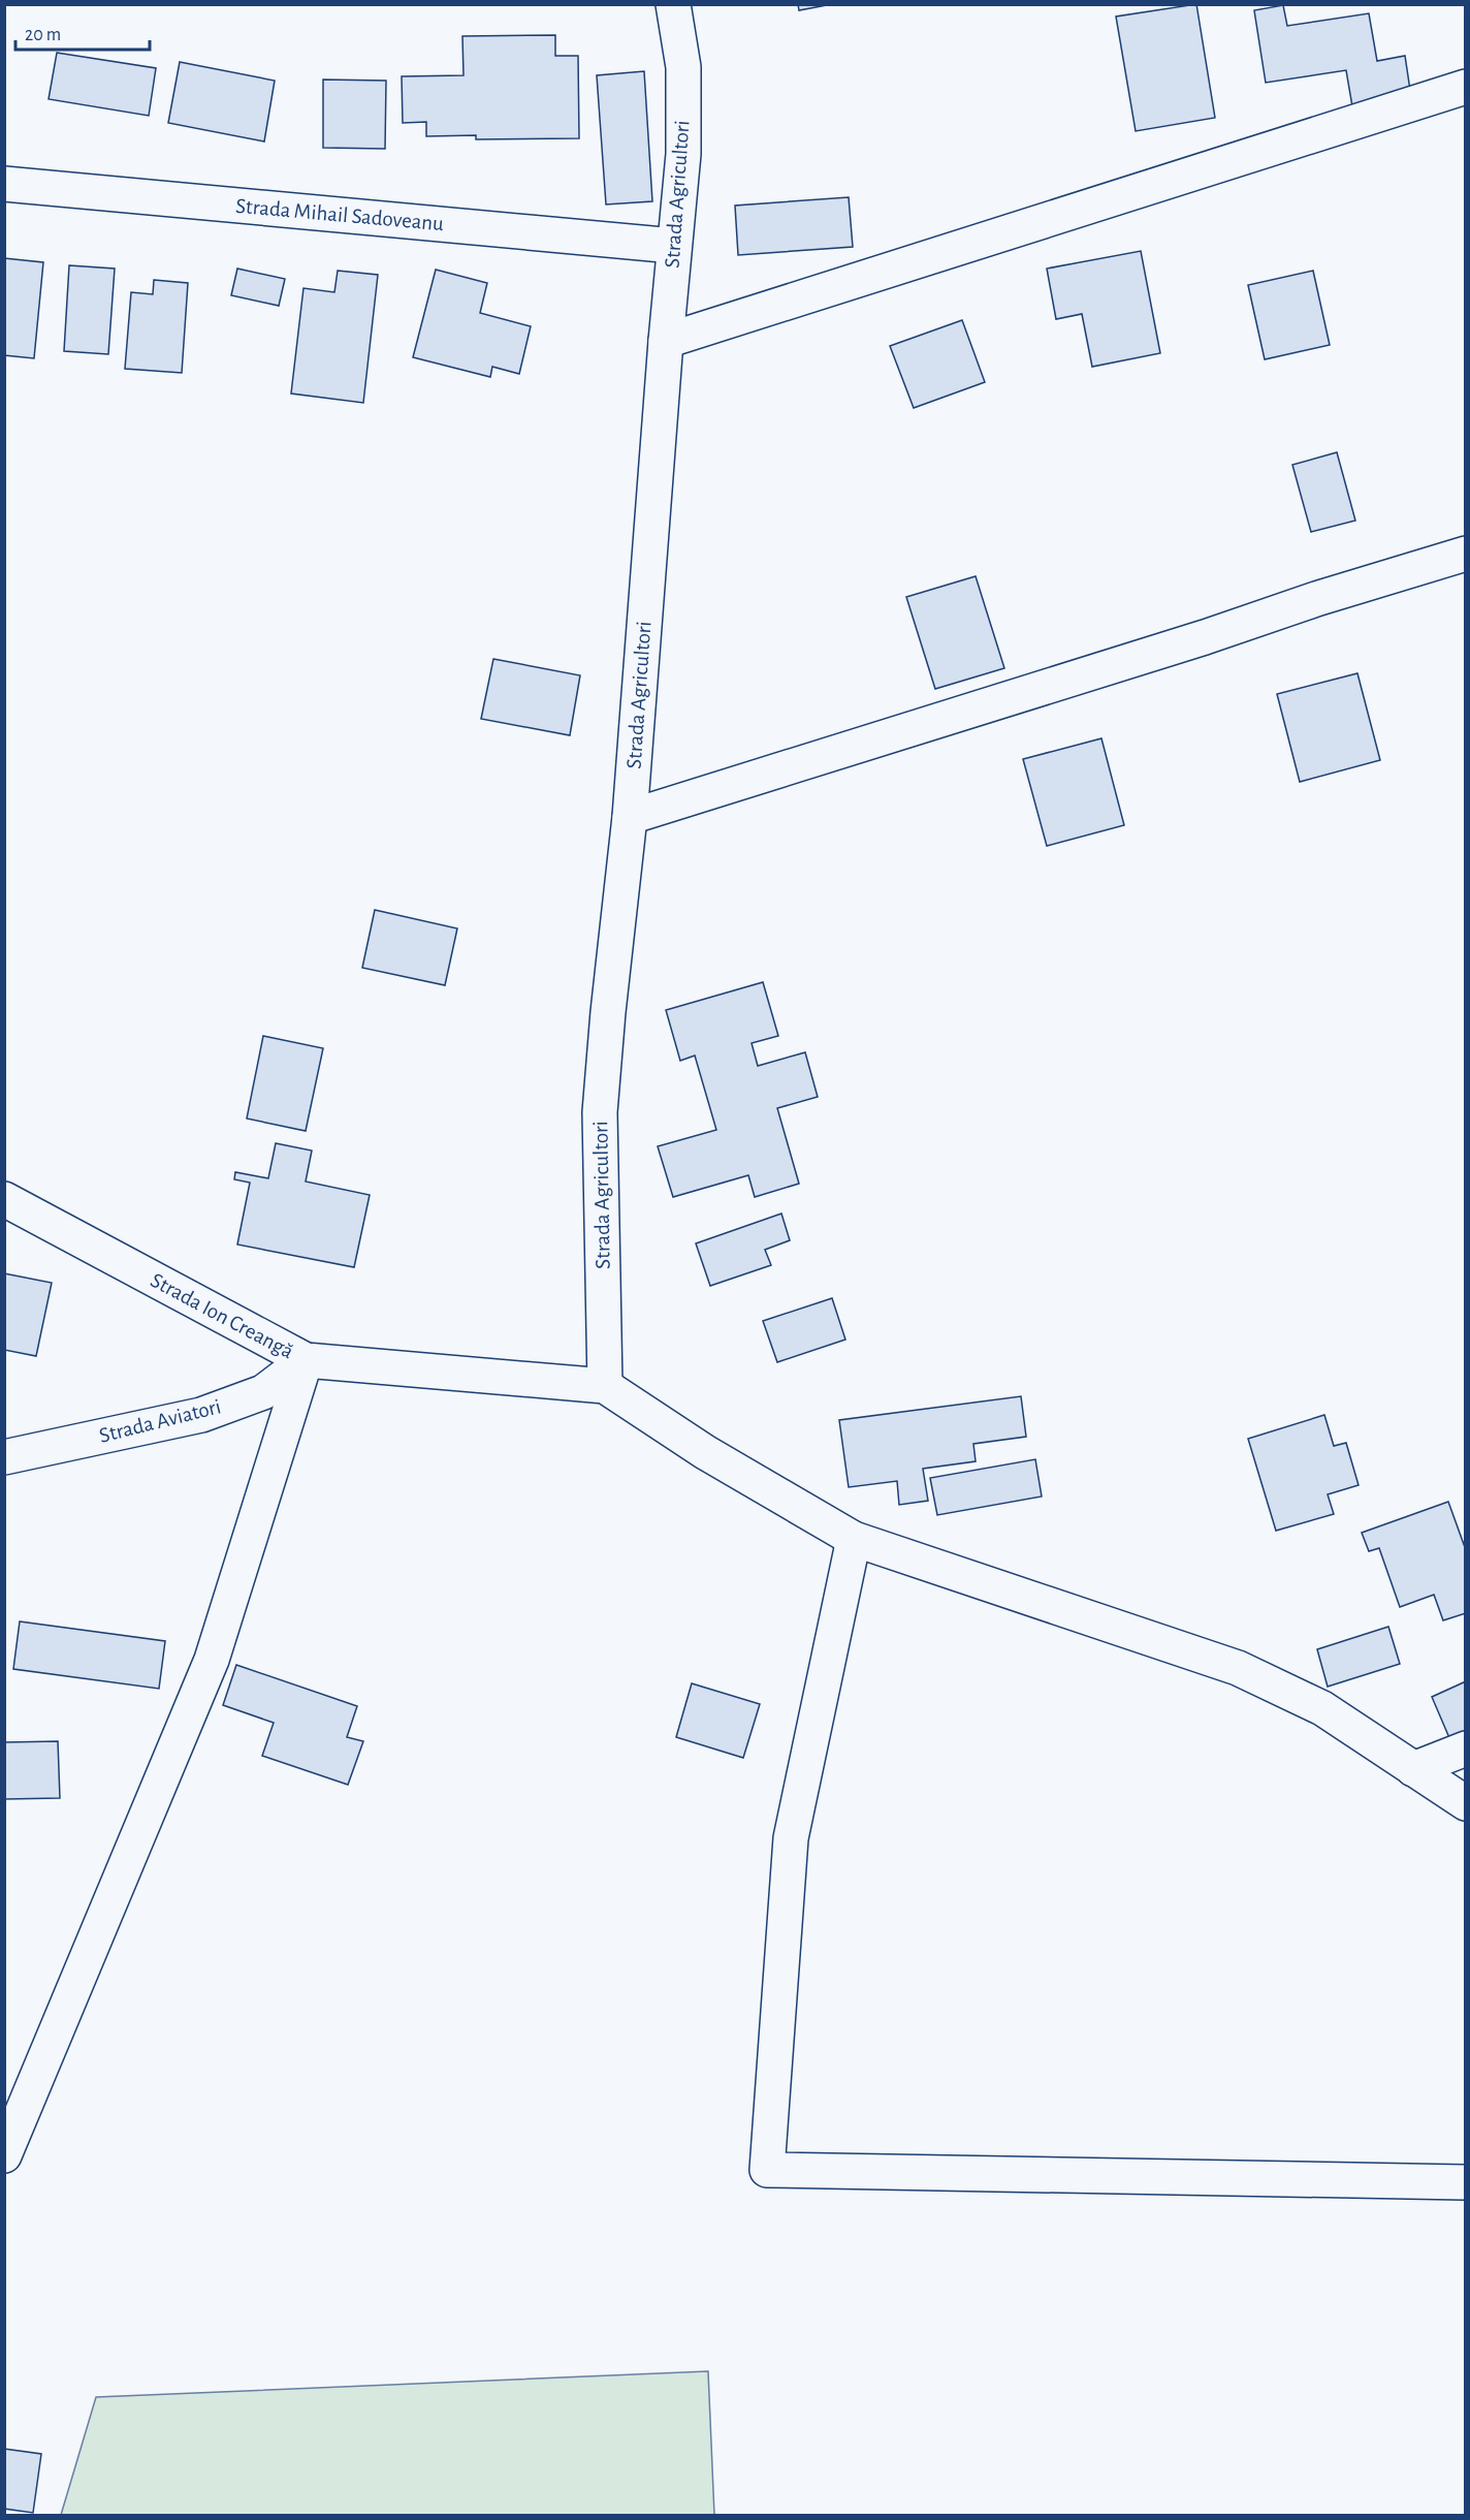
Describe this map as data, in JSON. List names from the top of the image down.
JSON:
{
  "streets": {
    "street": [
      "Strada Agricultori",
      "Strada Mihail Sadoveanu",
      "Strada Ion Creangă",
      "Strada Aviatori"
    ]
  },
  "crossings": [
    ["Strada Agricultori", "Strada Mihail Sadoveanu"],
    ["Strada Agricultori", "Strada Ion Creangă"],
    ["Strada Ion Creangă", "Strada Aviatori"]
  ],
  "scale_bar": "20 m"
}
